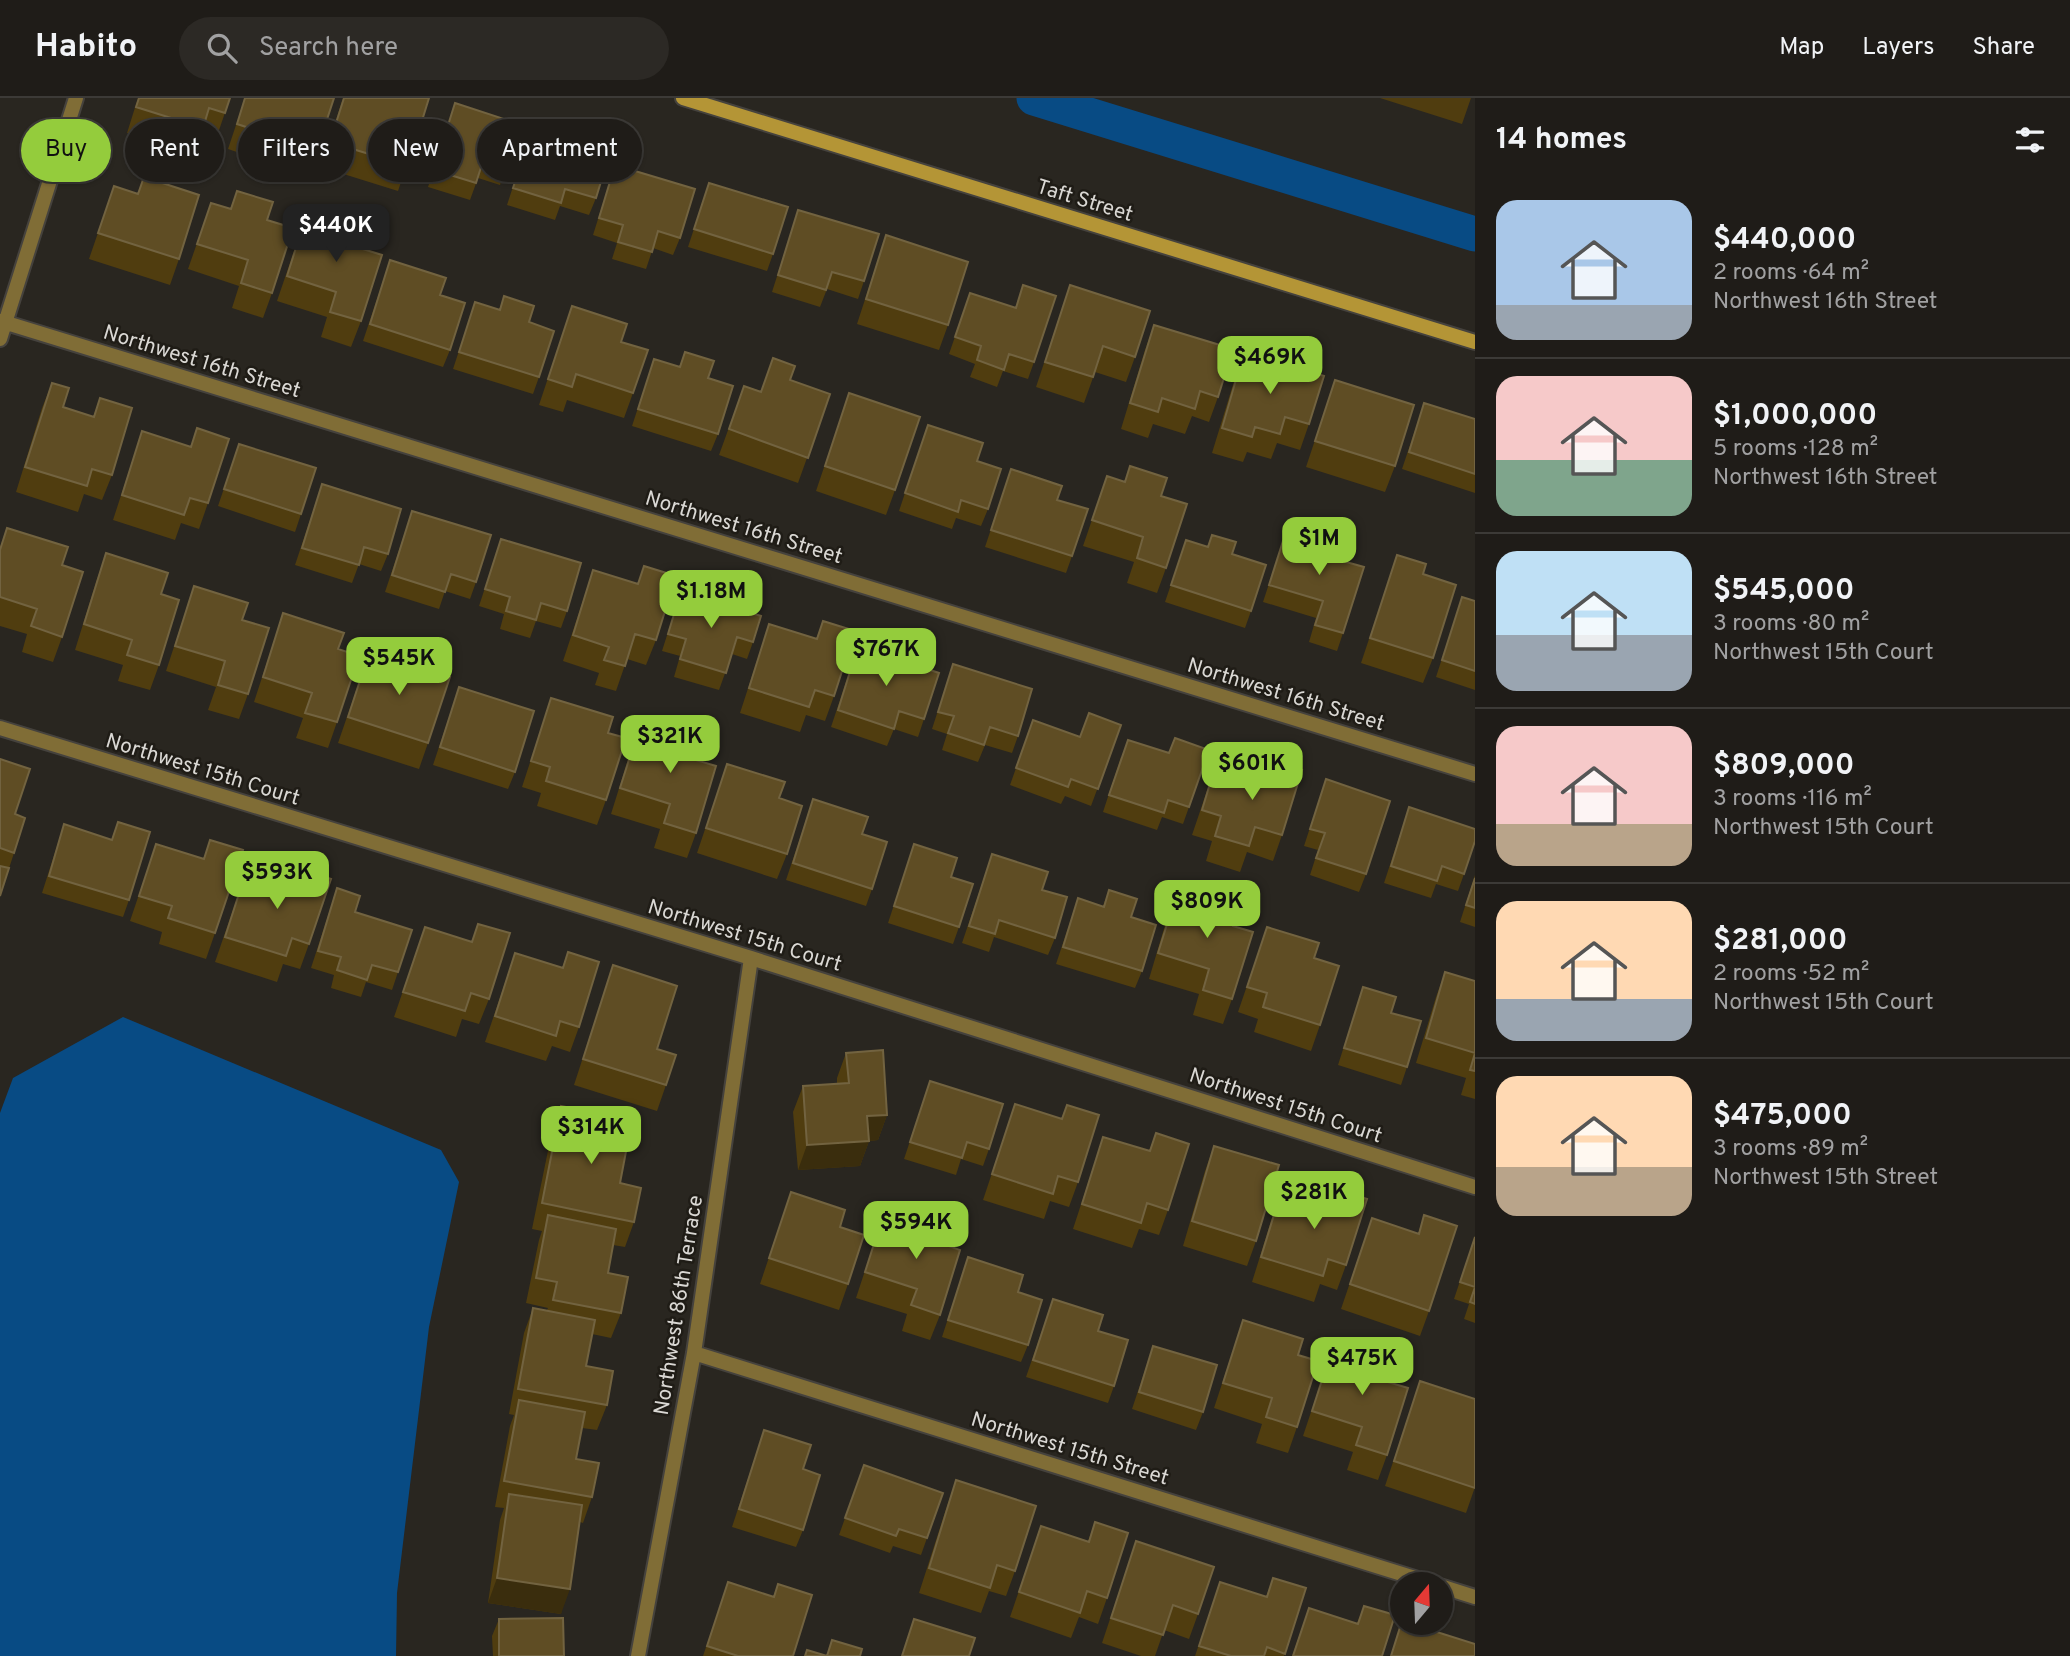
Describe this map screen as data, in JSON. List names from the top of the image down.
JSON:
{
  "streets": {
    "street": [
      "Taft Street",
      "Northwest 16th Street",
      "Northwest 15th Court",
      "Northwest 86th Terrace",
      "Northwest 15th Street"
    ]
  },
  "crossings": [
    ["Northwest 15th Court", "Northwest 86th Terrace"],
    ["Northwest 86th Terrace", "Northwest 15th Street"]
  ],
  "north": "top",
  "page": {
    "header": "Habito",
    "search": "Search here",
    "nav": ["Map", "Layers", "Share"],
    "heading": "14 homes",
    "chip": [
      "Buy",
      "Rent",
      "Filters",
      "New",
      "Apartment"
    ],
    "list": [
      {
        "name": "$440,000",
        "note": "2 rooms · 64 m² · Northwest 16th Street"
      },
      {
        "name": "$1,000,000",
        "note": "5 rooms · 128 m² · Northwest 16th Street"
      },
      {
        "name": "$545,000",
        "note": "3 rooms · 80 m² · Northwest 15th Court"
      },
      {
        "name": "$809,000",
        "note": "3 rooms · 116 m² · Northwest 15th Court"
      },
      {
        "name": "$281,000",
        "note": "2 rooms · 52 m² · Northwest 15th Court"
      },
      {
        "name": "$475,000",
        "note": "3 rooms · 89 m² · Northwest 15th Street"
      }
    ],
    "price": [
      "$440K",
      "$469K",
      "$1M",
      "$1.18M",
      "$767K",
      "$545K",
      "$321K",
      "$601K",
      "$593K",
      "$809K",
      "$314K",
      "$281K",
      "$594K",
      "$475K"
    ]
  }
}
